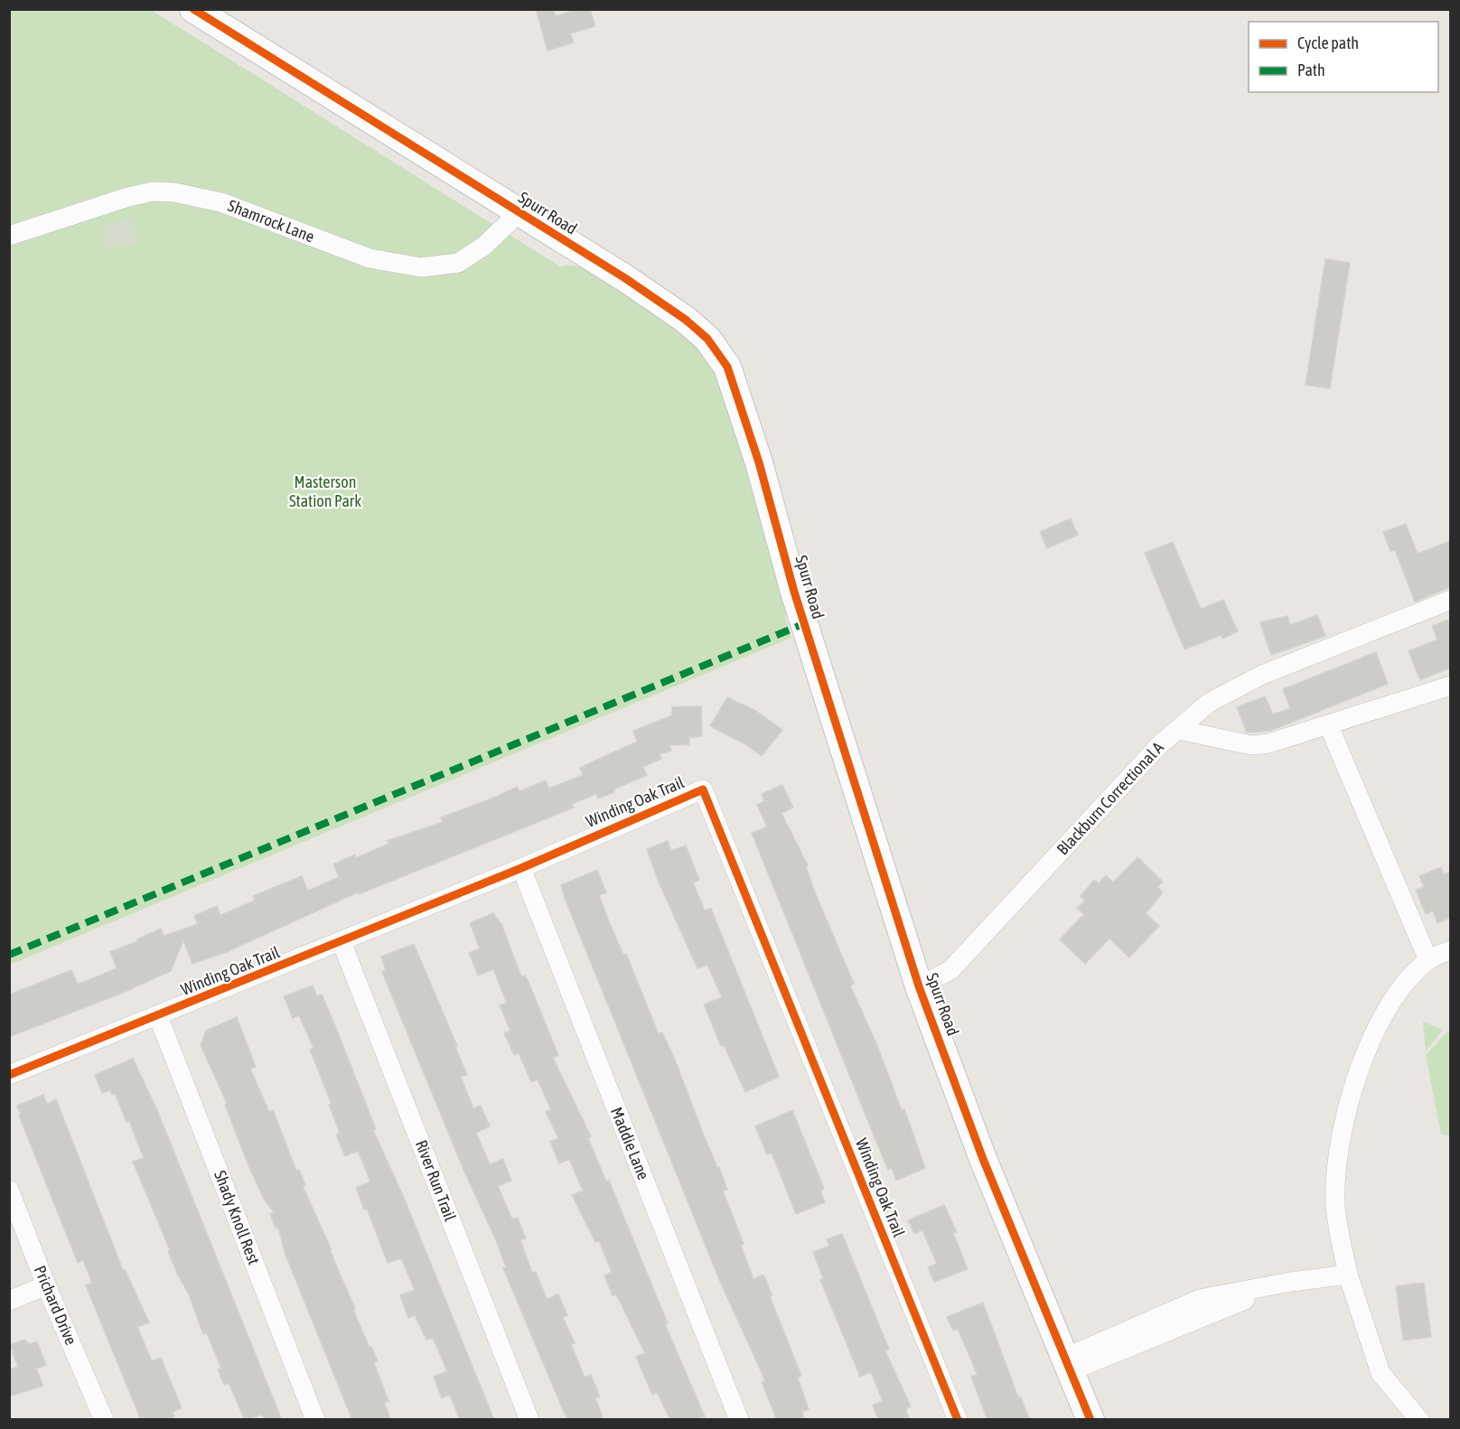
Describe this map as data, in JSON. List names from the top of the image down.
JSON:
{
  "streets": {
    "street": [
      "Spurr Road",
      "Shamrock Lane",
      "Blackburn Correctional A",
      "Winding Oak Trail",
      "Maddie Lane",
      "River Run Trail",
      "Shady Knoll Rest",
      "Prichard Drive"
    ]
  },
  "crossings": [
    ["Spurr Road", "Shamrock Lane"],
    ["Spurr Road", "Blackburn Correctional A"],
    ["Winding Oak Trail", "Maddie Lane"],
    ["Winding Oak Trail", "River Run Trail"],
    ["Winding Oak Trail", "Shady Knoll Rest"]
  ],
  "parks": ["Masterson Station Park"],
  "legend": ["Cycle path", "Path"]
}
